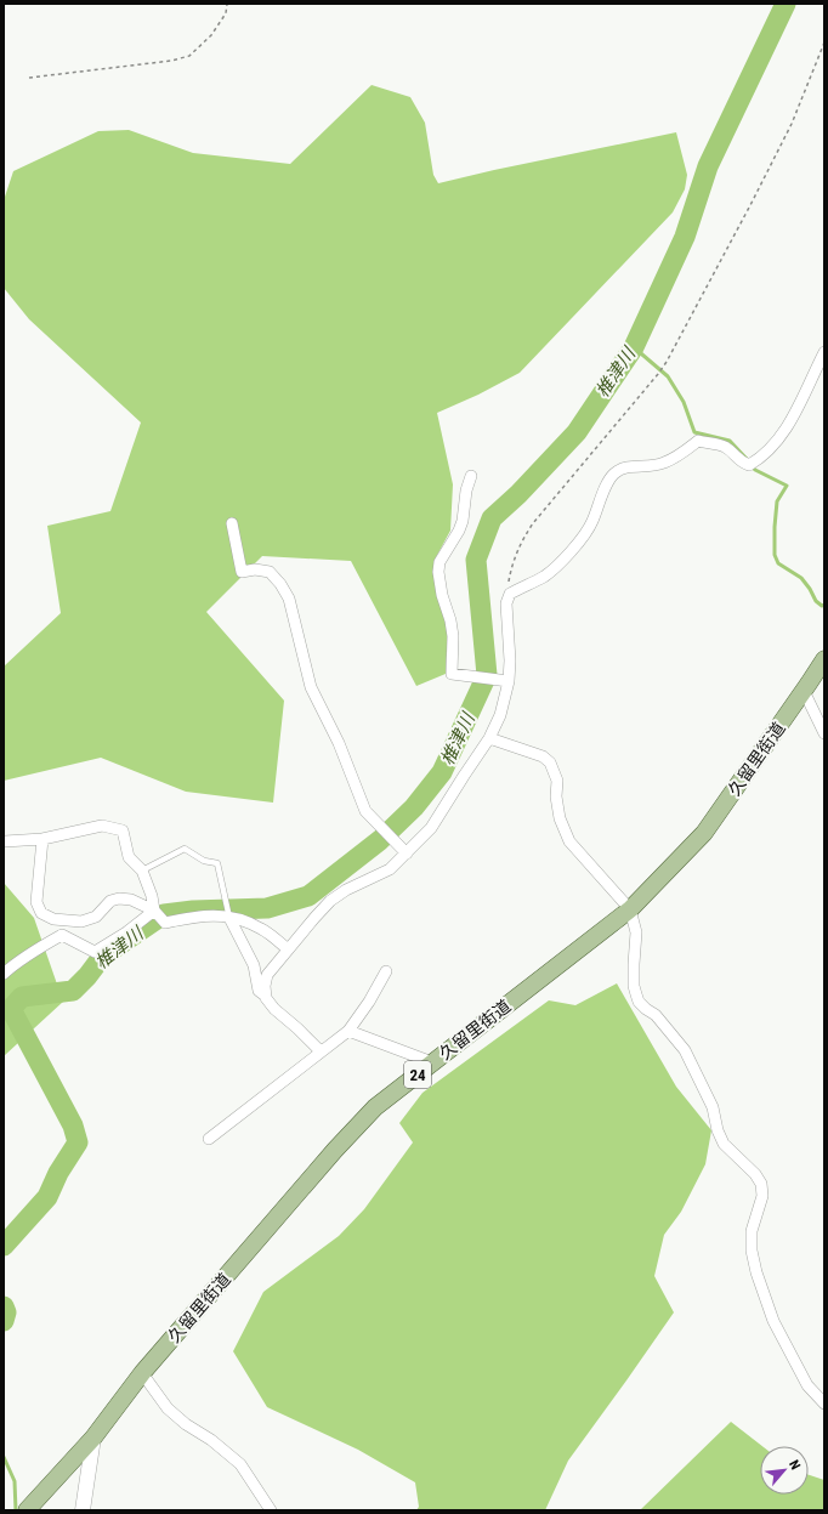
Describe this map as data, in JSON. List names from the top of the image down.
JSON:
{
  "streets": {
    "main road": ["久留里街道", "24"]
  },
  "water": ["椎津川"],
  "north": "top right"
}
